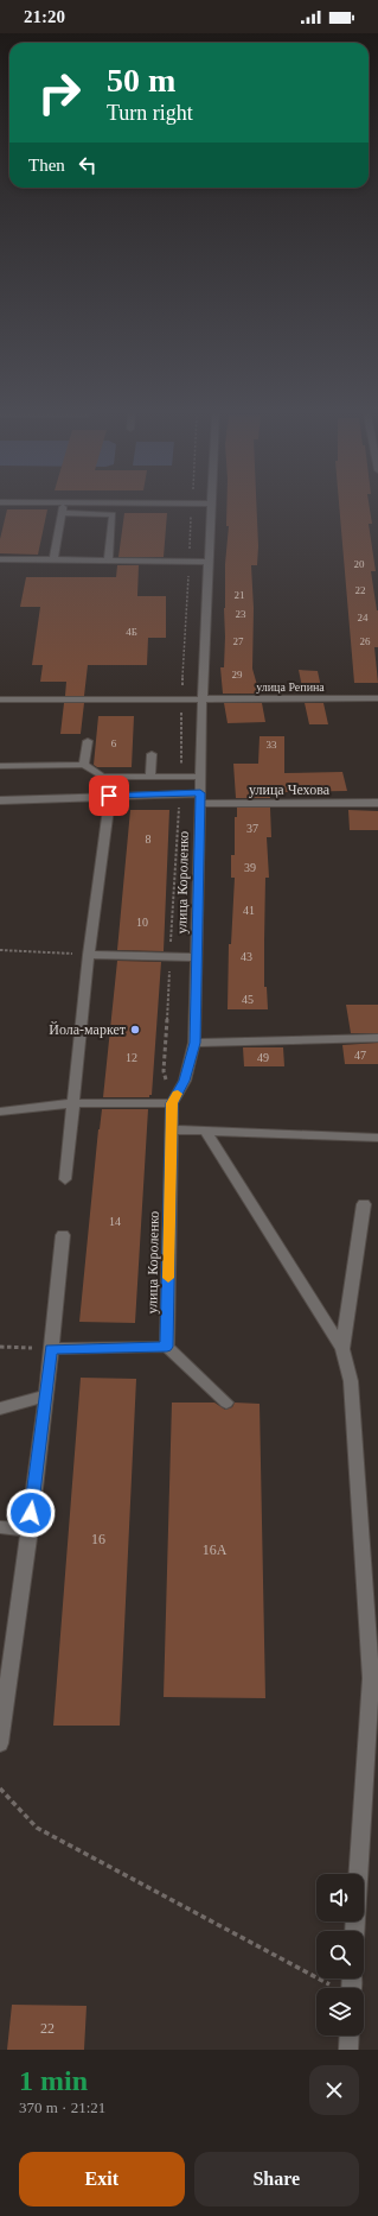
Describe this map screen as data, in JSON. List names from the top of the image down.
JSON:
{
  "streets": {
    "street": ["улица Репина", "улица Чехова", "улица Короленко"]
  },
  "crossings": [
    ["улица Репина", "улица Короленко"],
    ["улица Чехова", "улица Короленко"]
  ],
  "places": ["Йола-маркет"],
  "house_numbers": [
    "20",
    "22",
    "21",
    "23",
    "24",
    "4Б",
    "27",
    "26",
    "29",
    "6",
    "33",
    "37",
    "8",
    "39",
    "41",
    "10",
    "43",
    "45",
    "47",
    "12",
    "49",
    "14",
    "16",
    "16А",
    "22"
  ],
  "page": {
    "status": "21:20",
    "turn": ["50 m", "Turn right"],
    "then": "Then",
    "heading": ["1 min", "370 m · 21:21"],
    "buttons": ["Exit", "Share"]
  }
}
